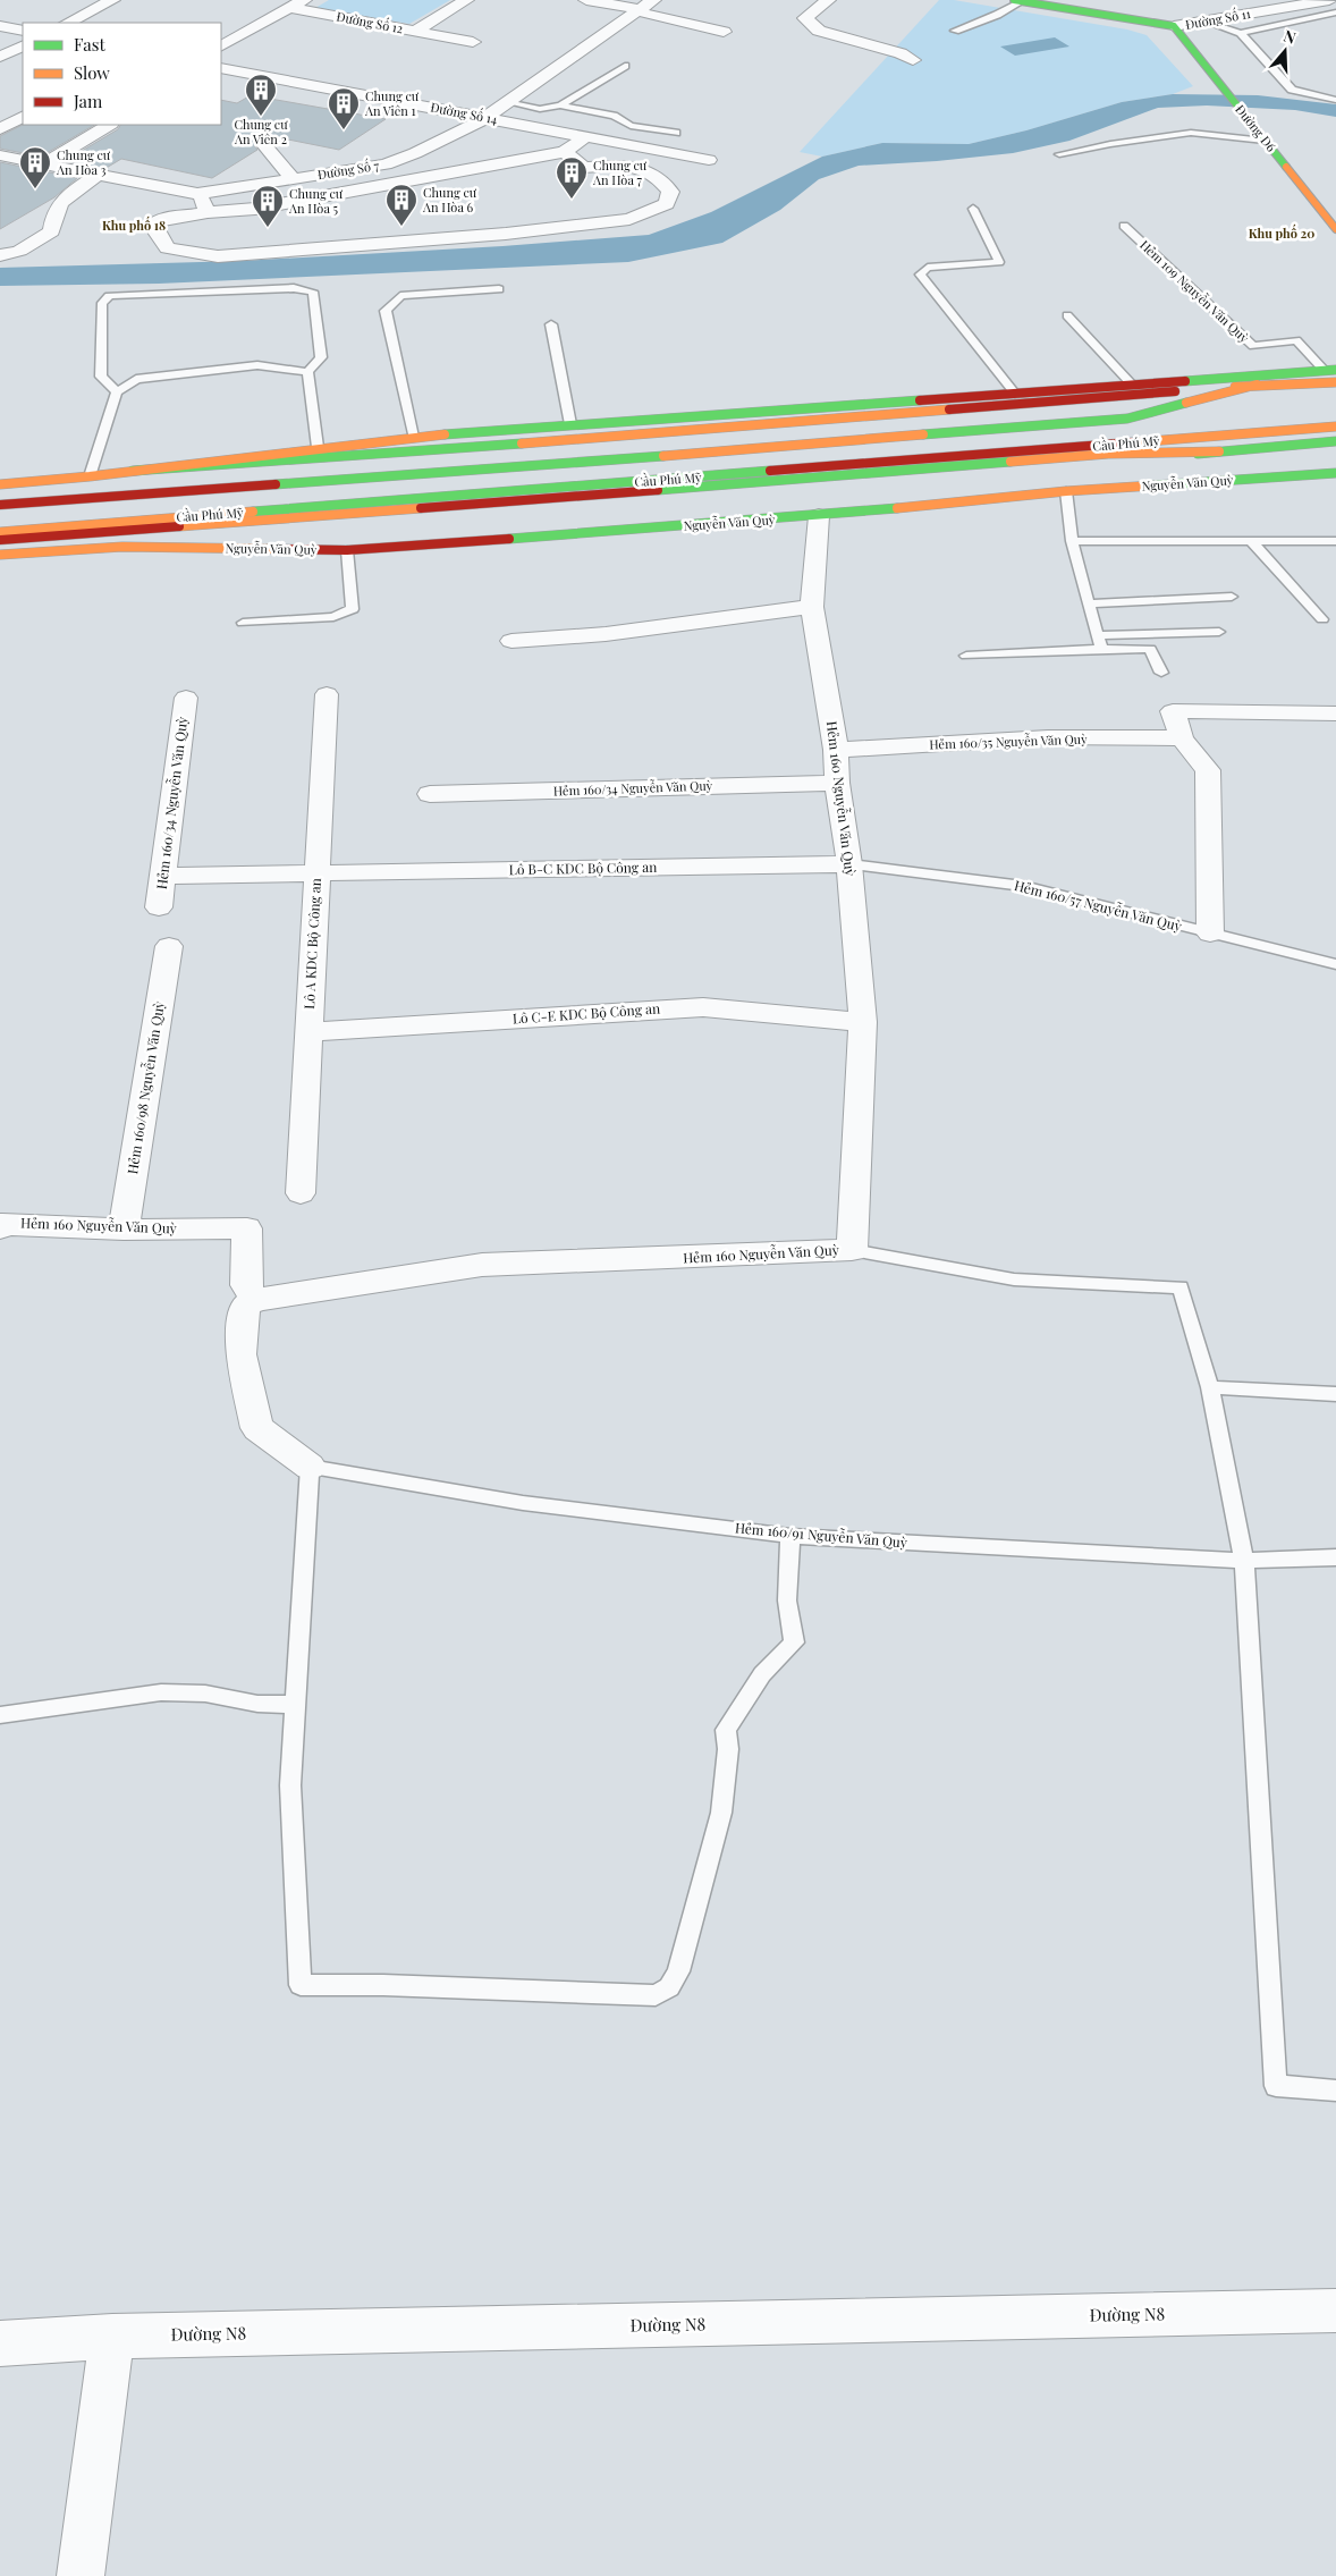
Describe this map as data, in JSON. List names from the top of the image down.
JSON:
{
  "streets": {
    "main road": ["Đường D6", "Cầu Phú Mỹ", "Nguyễn Văn Quỳ"],
    "street": [
      "Đường Số 11",
      "Đường Số 12",
      "Đường Số 14",
      "Đường Số 7",
      "Hẻm 160/35 Nguyễn Văn Quỳ",
      "Hẻm 160/34 Nguyễn Văn Quỳ",
      "Hẻm 160 Nguyễn Văn Quỳ",
      "Lô B-C KDC Bộ Công an",
      "Lô A KDC Bộ Công an",
      "Lô C-E KDC Bộ Công an",
      "Hẻm 160/98 Nguyễn Văn Quỳ",
      "Đường N8"
    ],
    "lane": ["Hẻm 109 Nguyễn Văn Quỳ", "Hẻm 160/57 Nguyễn Văn Quỳ", "Hẻm 160/91 Nguyễn Văn Quỳ"]
  },
  "crossings": [
    ["Đường Số 11", "Đường D6"],
    ["Đường Số 14", "Đường Số 7"],
    ["Cầu Phú Mỹ", "Nguyễn Văn Quỳ"],
    ["Nguyễn Văn Quỳ", "Hẻm 160 Nguyễn Văn Quỳ"],
    ["Hẻm 160/35 Nguyễn Văn Quỳ", "Hẻm 160 Nguyễn Văn Quỳ"],
    ["Hẻm 160/34 Nguyễn Văn Quỳ", "Hẻm 160 Nguyễn Văn Quỳ"],
    ["Hẻm 160/34 Nguyễn Văn Quỳ", "Lô B-C KDC Bộ Công an"],
    ["Hẻm 160 Nguyễn Văn Quỳ", "Lô B-C KDC Bộ Công an"],
    ["Hẻm 160 Nguyễn Văn Quỳ", "Hẻm 160/57 Nguyễn Văn Quỳ"],
    ["Hẻm 160 Nguyễn Văn Quỳ", "Lô C-E KDC Bộ Công an"],
    ["Hẻm 160 Nguyễn Văn Quỳ", "Hẻm 160/98 Nguyễn Văn Quỳ"],
    ["Lô B-C KDC Bộ Công an", "Hẻm 160/57 Nguyễn Văn Quỳ"],
    ["Lô B-C KDC Bộ Công an", "Lô A KDC Bộ Công an"],
    ["Lô A KDC Bộ Công an", "Lô C-E KDC Bộ Công an"]
  ],
  "districts": ["Khu phố 18", "Khu phố 20"],
  "places": {
    "building": [
      "Chung cư An Viên 2",
      "Chung cư An Viên 1",
      "Chung cư An Hòa 3",
      "Chung cư An Hòa 7",
      "Chung cư An Hòa 6",
      "Chung cư An Hòa 5"
    ]
  },
  "legend": ["Fast", "Slow", "Jam"],
  "north": "top"
}
